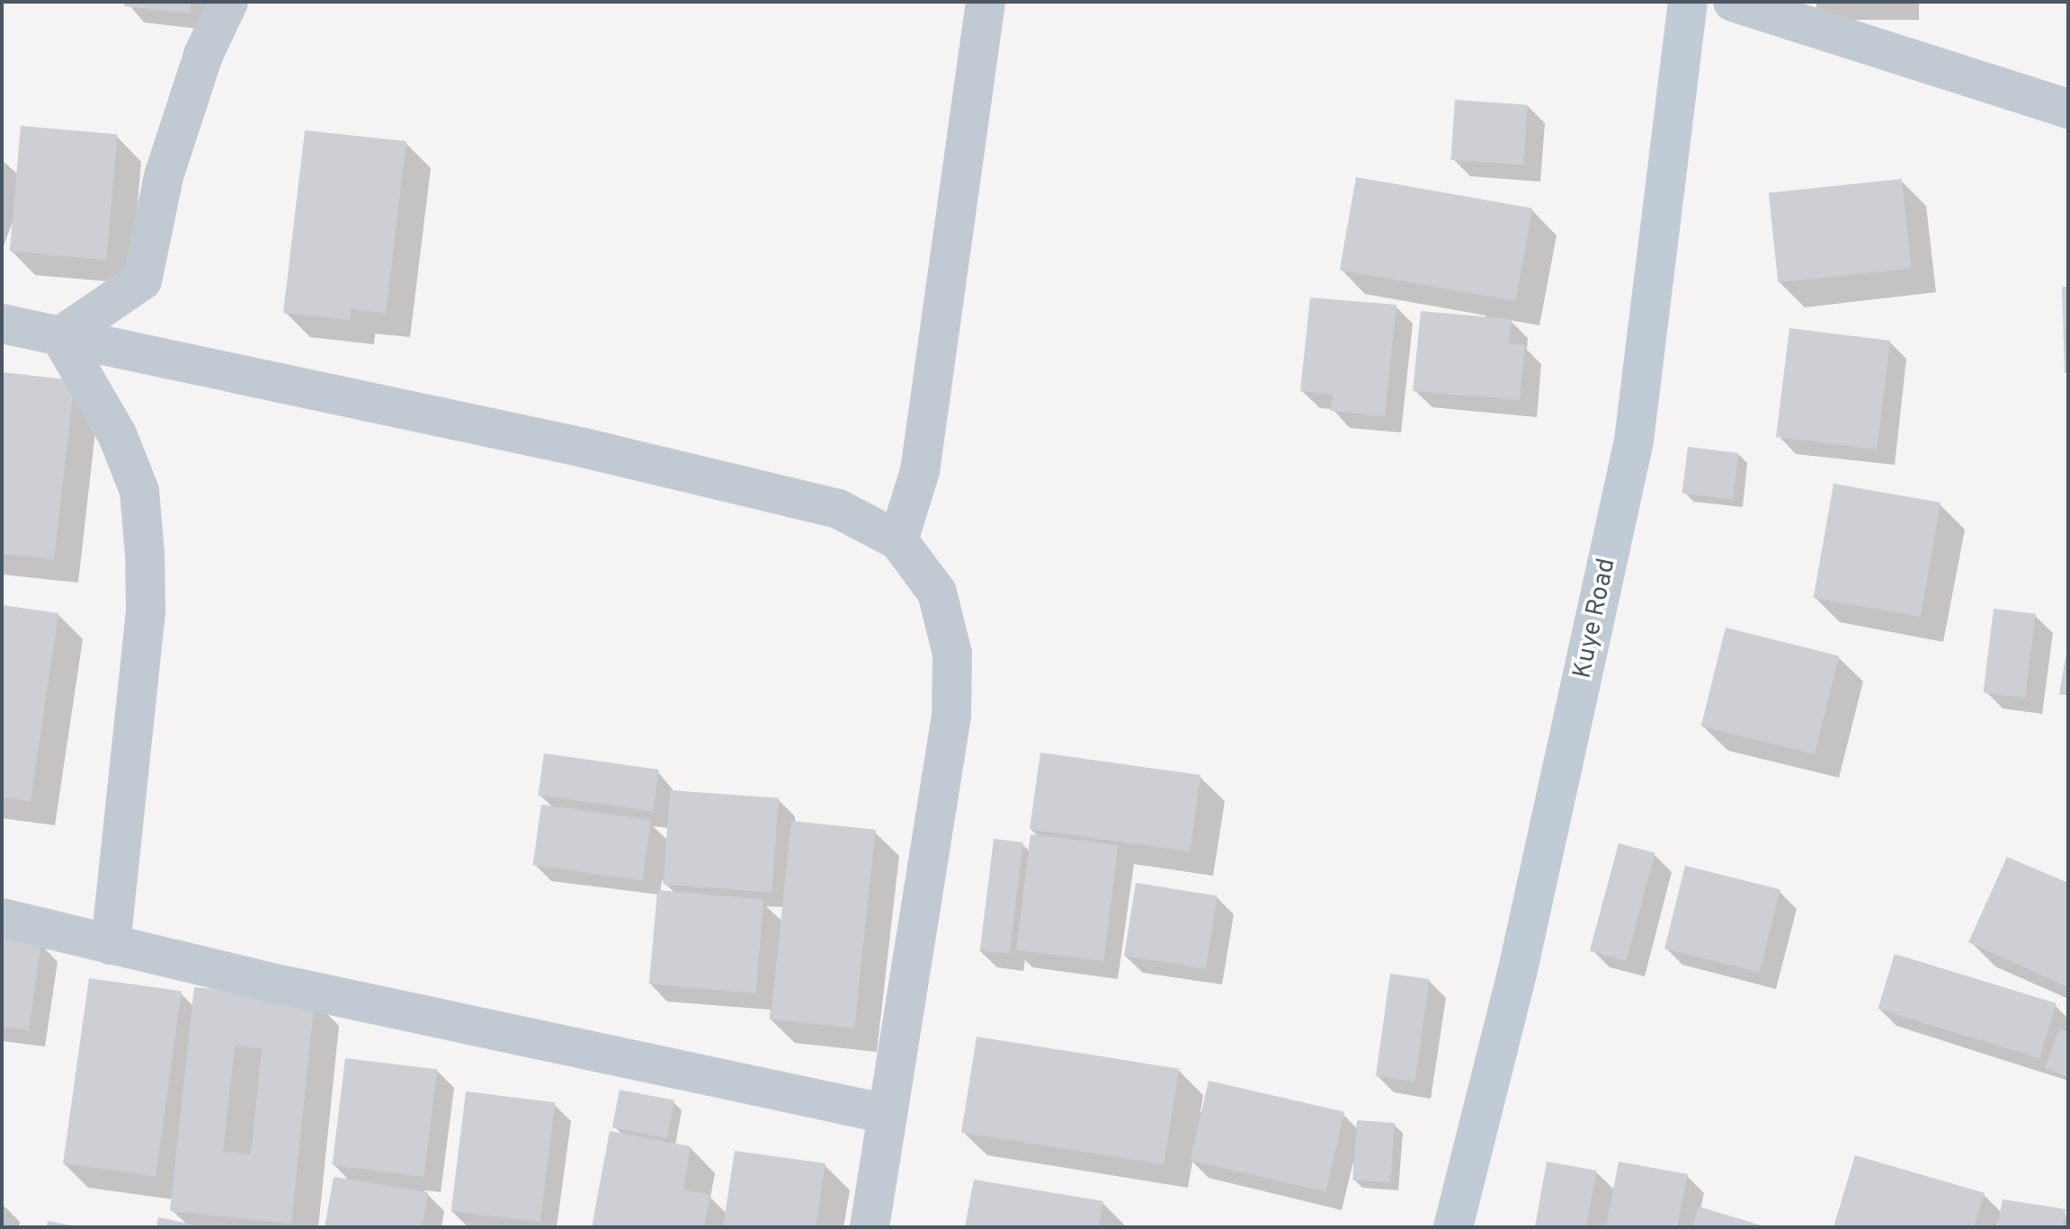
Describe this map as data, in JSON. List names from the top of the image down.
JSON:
{
  "streets": {
    "street": ["Kuye Road"]
  }
}
